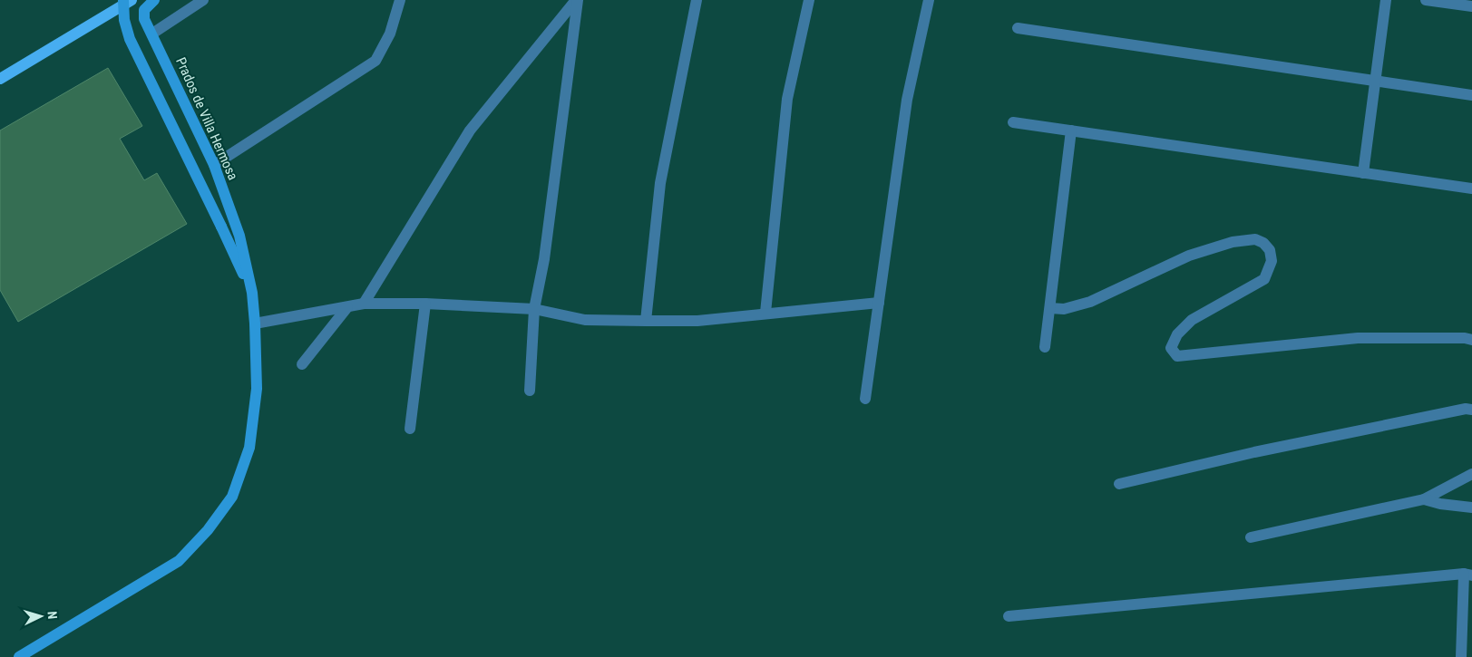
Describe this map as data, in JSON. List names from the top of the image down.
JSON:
{
  "streets": {
    "main road": ["Prados de Villa Hermosa"]
  },
  "north": "right"
}
